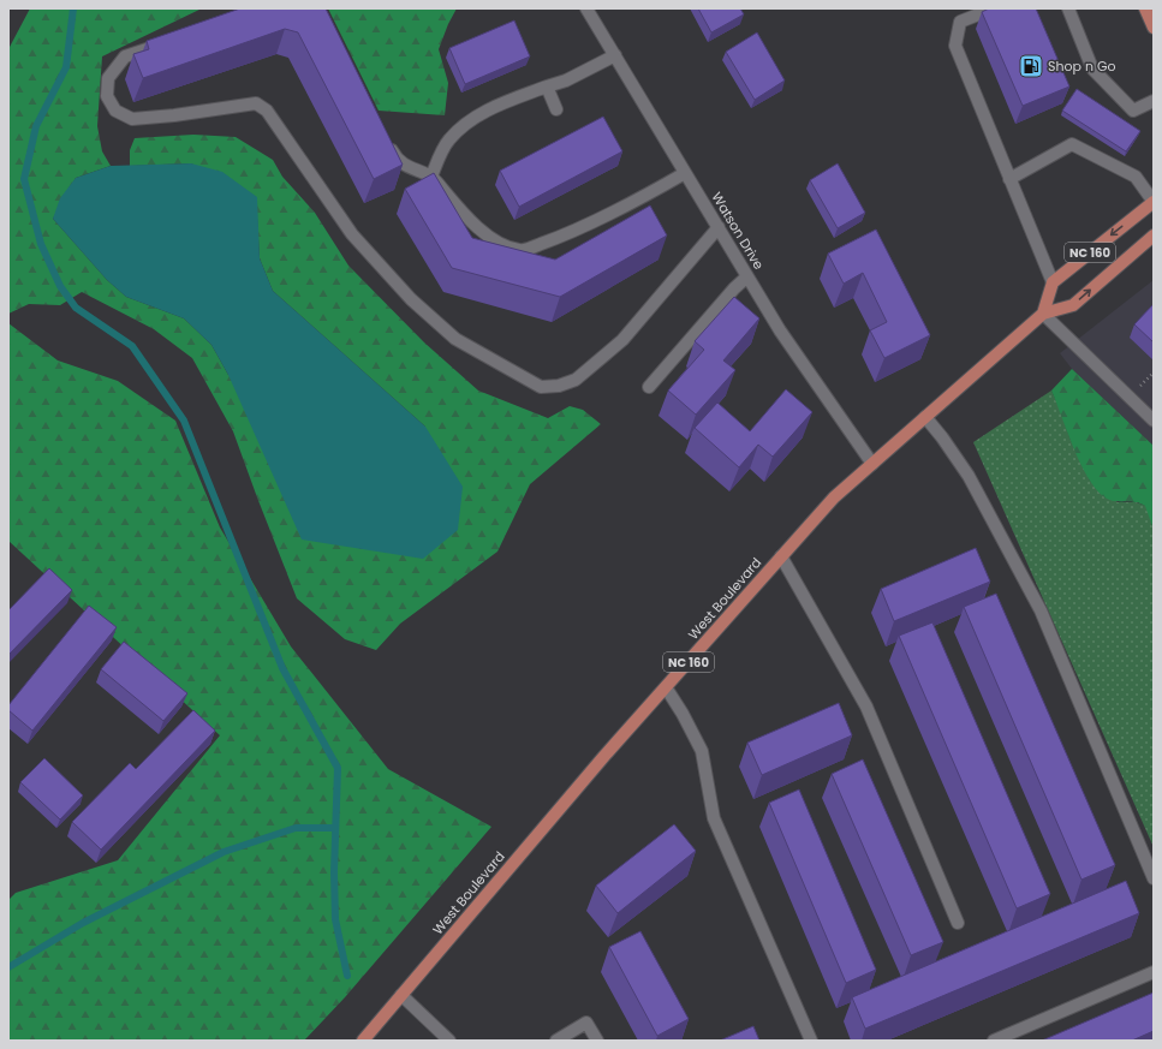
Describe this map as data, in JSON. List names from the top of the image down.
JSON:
{
  "streets": {
    "main road": ["NC 160", "West Boulevard"],
    "street": ["Watson Drive"]
  },
  "crossings": [
    ["Watson Drive", "West Boulevard"]
  ],
  "places": {
    "fuel station": ["Shop n Go"]
  }
}
